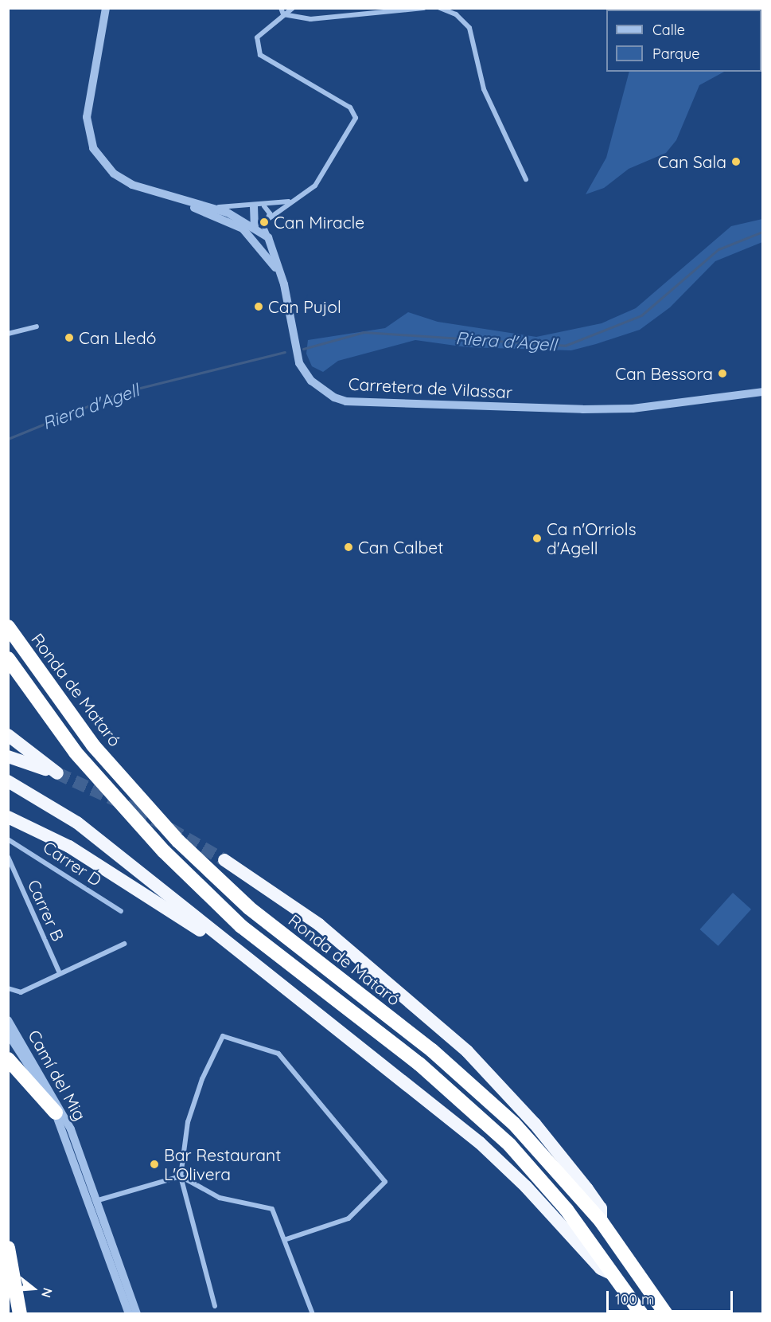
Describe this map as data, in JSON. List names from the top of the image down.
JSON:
{
  "streets": {
    "highway": ["Ronda de Mataró"],
    "street": [
      "Carretera de Vilassar",
      "Carrer D",
      "Carrer B",
      "Camí del Mig"
    ]
  },
  "water": ["Riera d'Agell"],
  "places": [
    "Can Sala",
    "Can Miracle",
    "Can Pujol",
    "Can Lledó",
    "Can Bessora",
    "Ca n'Orriols d'Agell",
    "Can Calbet",
    "Bar Restaurant L'Olivera"
  ],
  "legend": ["Calle", "Parque"],
  "scale_bar": "100 m",
  "north": "right"
}
